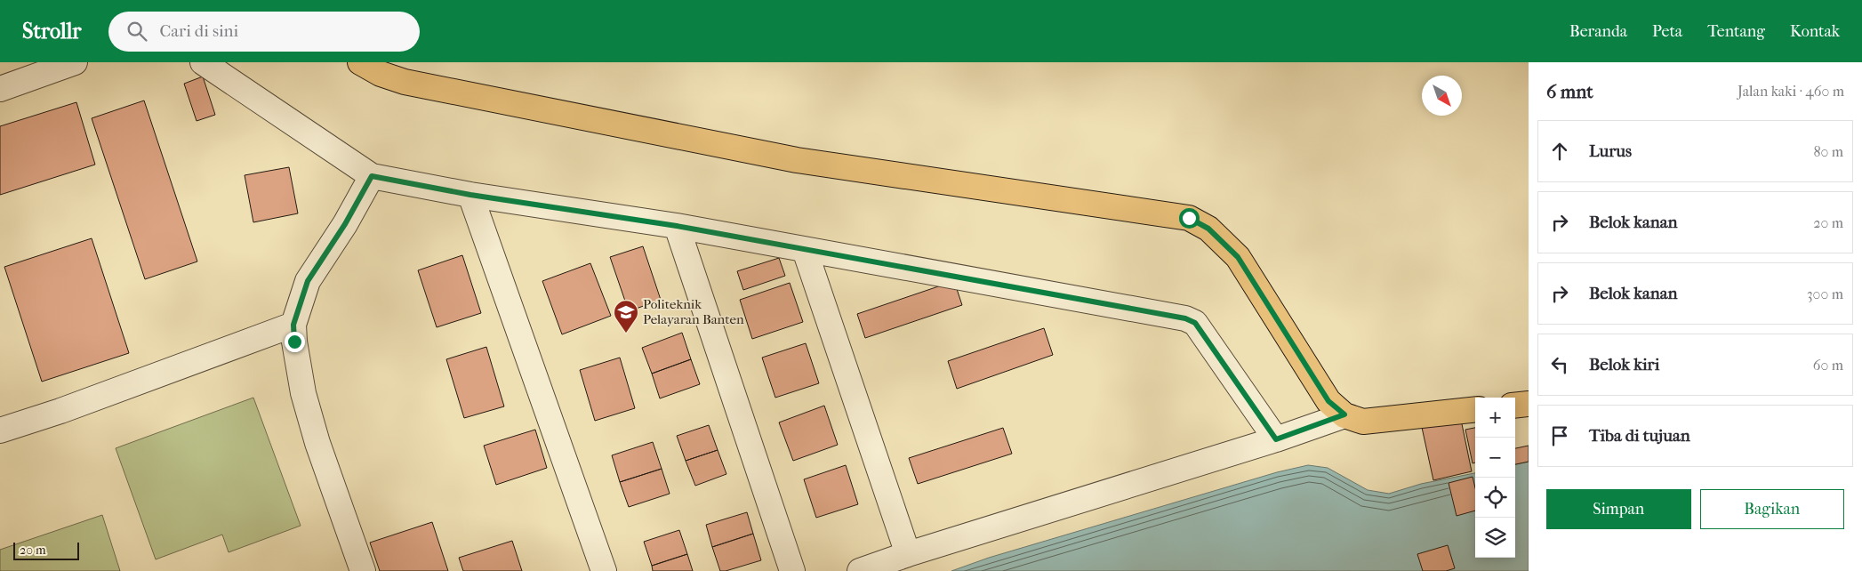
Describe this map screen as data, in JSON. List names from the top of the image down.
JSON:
{
  "places": {
    "school or university": ["Politeknik Pelayaran Banten"]
  },
  "scale_bar": "20 m",
  "north": "bottom right",
  "page": {
    "header": "Strollr",
    "search": "Cari di sini",
    "nav": [
      "Beranda",
      "Peta",
      "Tentang",
      "Kontak"
    ],
    "heading": ["6 mnt", "Jalan kaki · 460 m"],
    "list": [
      ["Lurus", "80 m"],
      ["Belok kanan", "20 m"],
      ["Belok kanan", "300 m"],
      ["Belok kiri", "60 m"],
      "Tiba di tujuan"
    ],
    "map_buttons": ["+", "−"],
    "buttons": ["Simpan", "Bagikan"],
    "scale": "20 m"
  }
}
